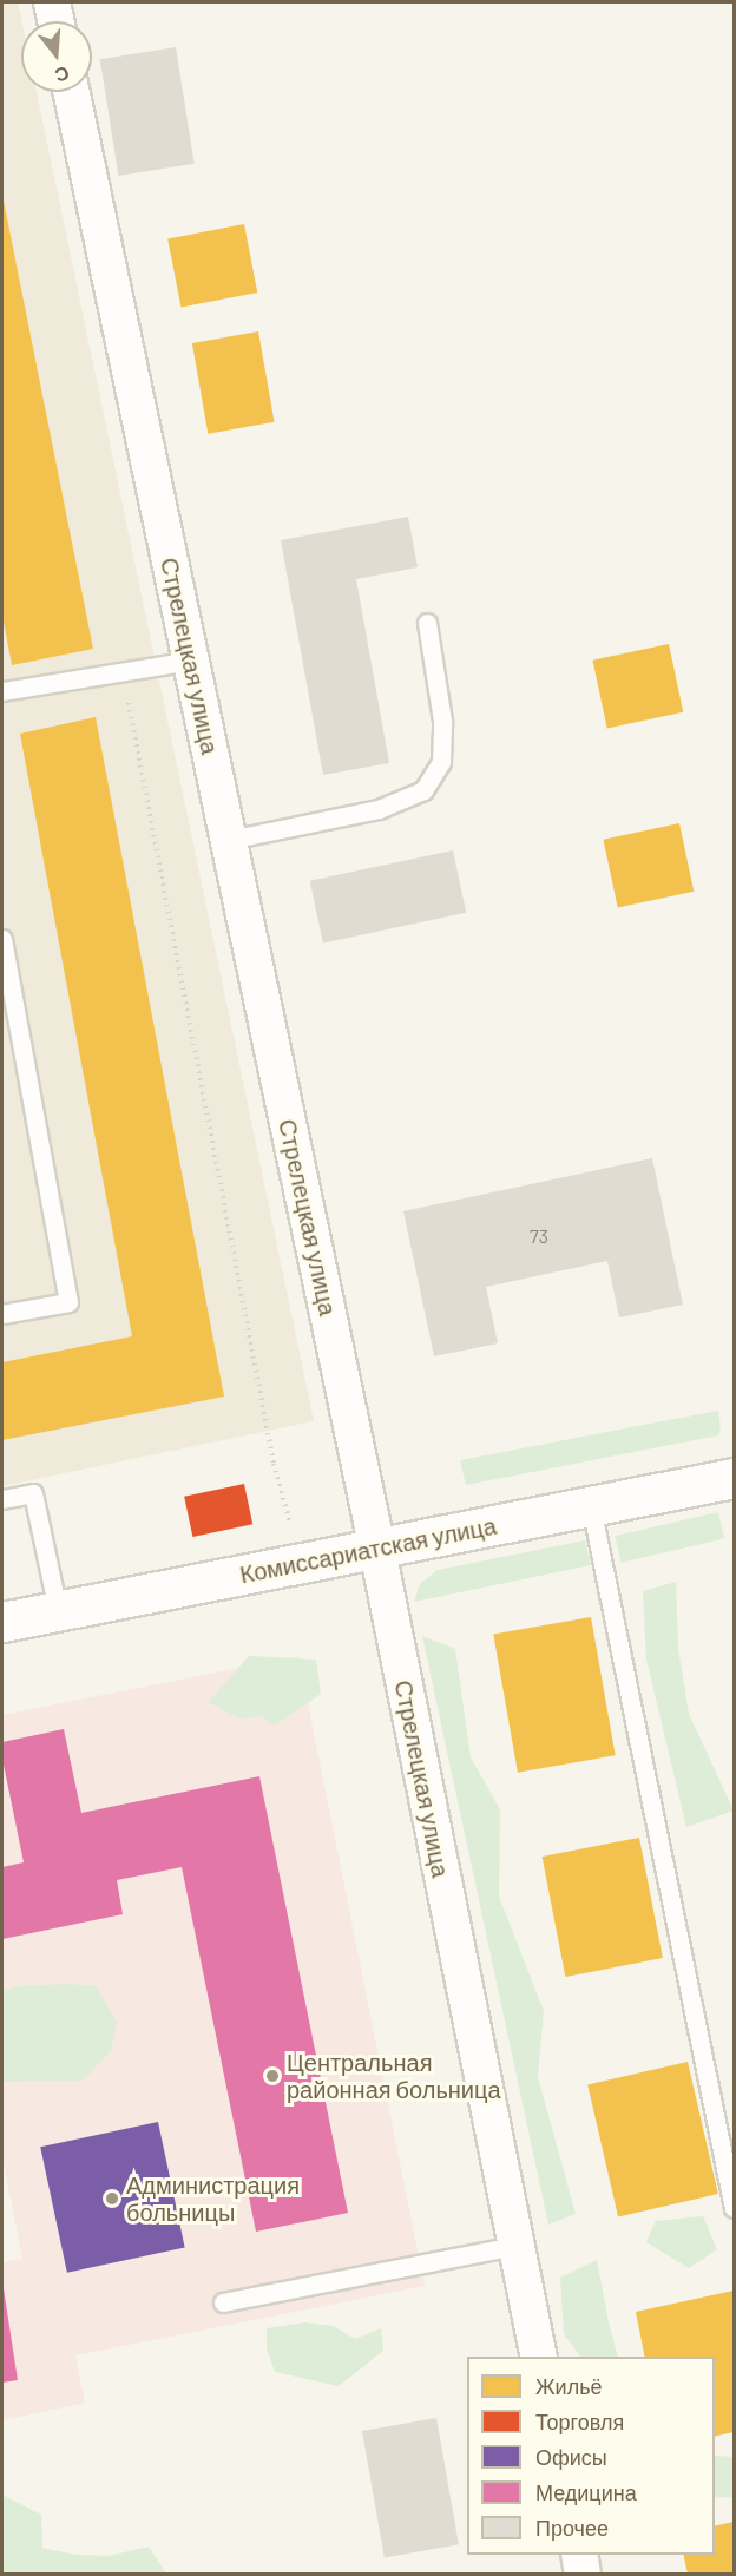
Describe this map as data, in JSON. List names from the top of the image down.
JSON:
{
  "streets": {
    "street": ["Стрелецкая улица", "Комиссариатская улица"]
  },
  "crossings": [
    ["Стрелецкая улица", "Комиссариатская улица"]
  ],
  "places": ["Центральная районная больница", "Администрация больницы"],
  "house_numbers": ["73"],
  "legend": [
    "Жильё",
    "Торговля",
    "Офисы",
    "Медицина",
    "Прочее"
  ],
  "north": "bottom"
}
